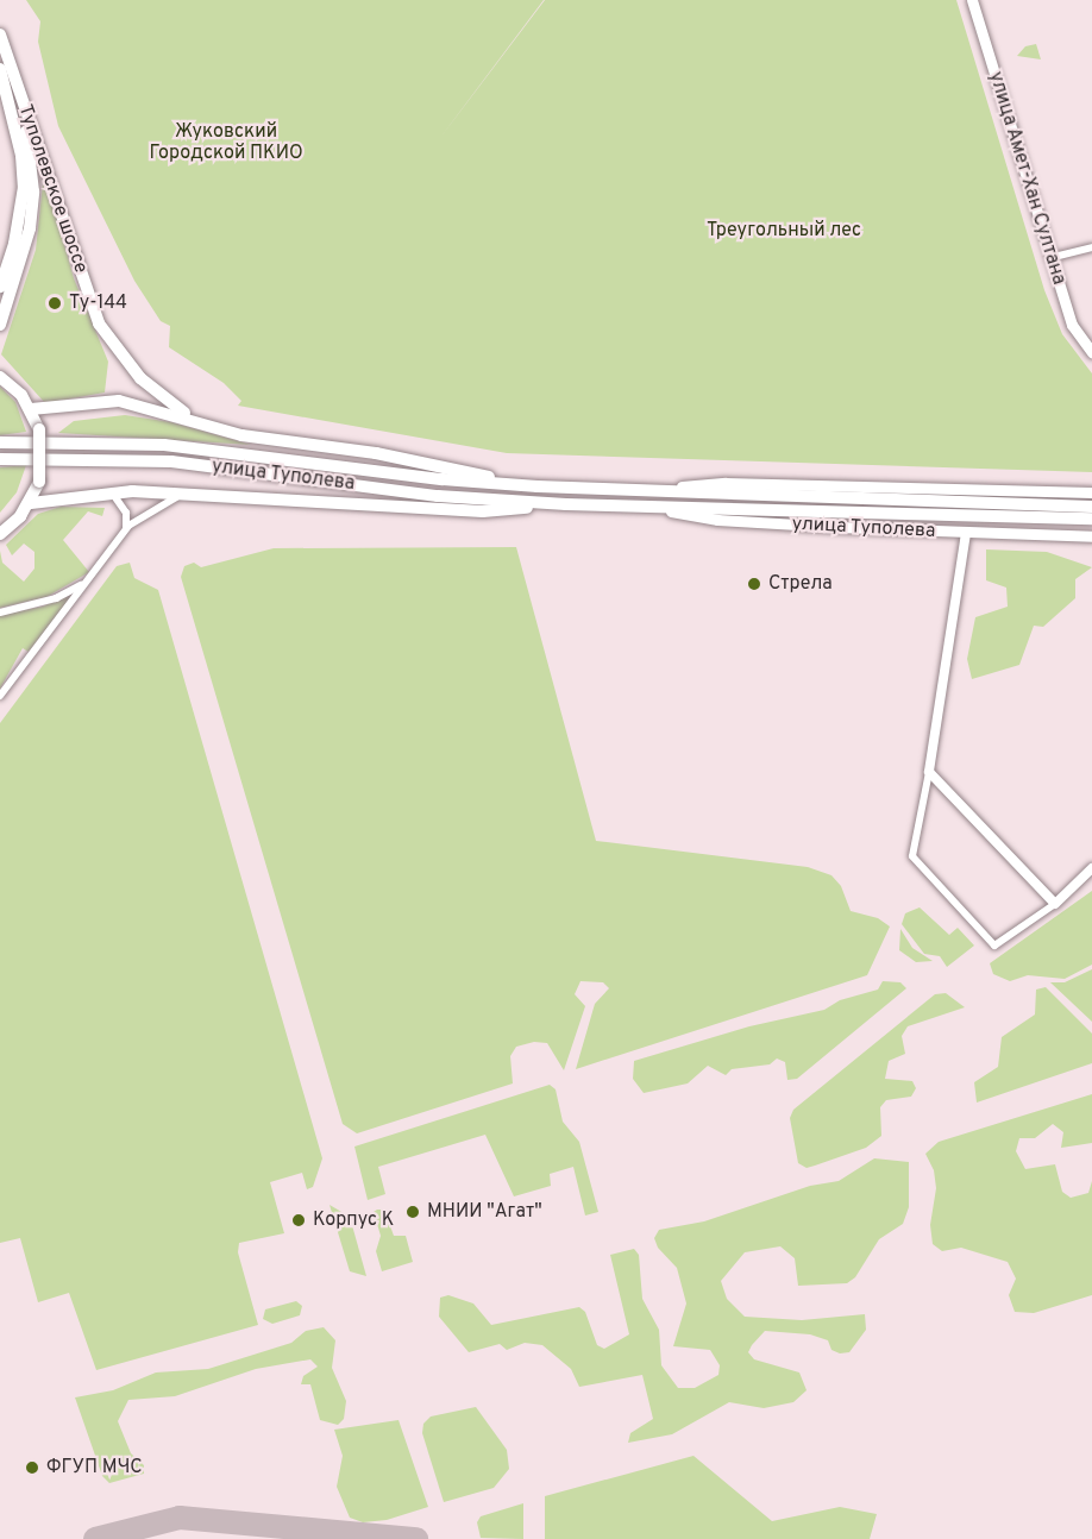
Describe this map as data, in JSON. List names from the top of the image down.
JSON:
{
  "streets": {
    "main road": ["улица Амет-Хан Султана", "Туполевское шоссе", "улица Туполева"]
  },
  "crossings": [
    ["Туполевское шоссе", "улица Туполева"]
  ],
  "parks": ["Жуковский Городской ПКИО", "Треугольный лес"],
  "places": [
    "Ty-144",
    "Стрела",
    "МНИИ \"Агат\"",
    "Корпус К",
    "ФГУП МЧС"
  ]
}
